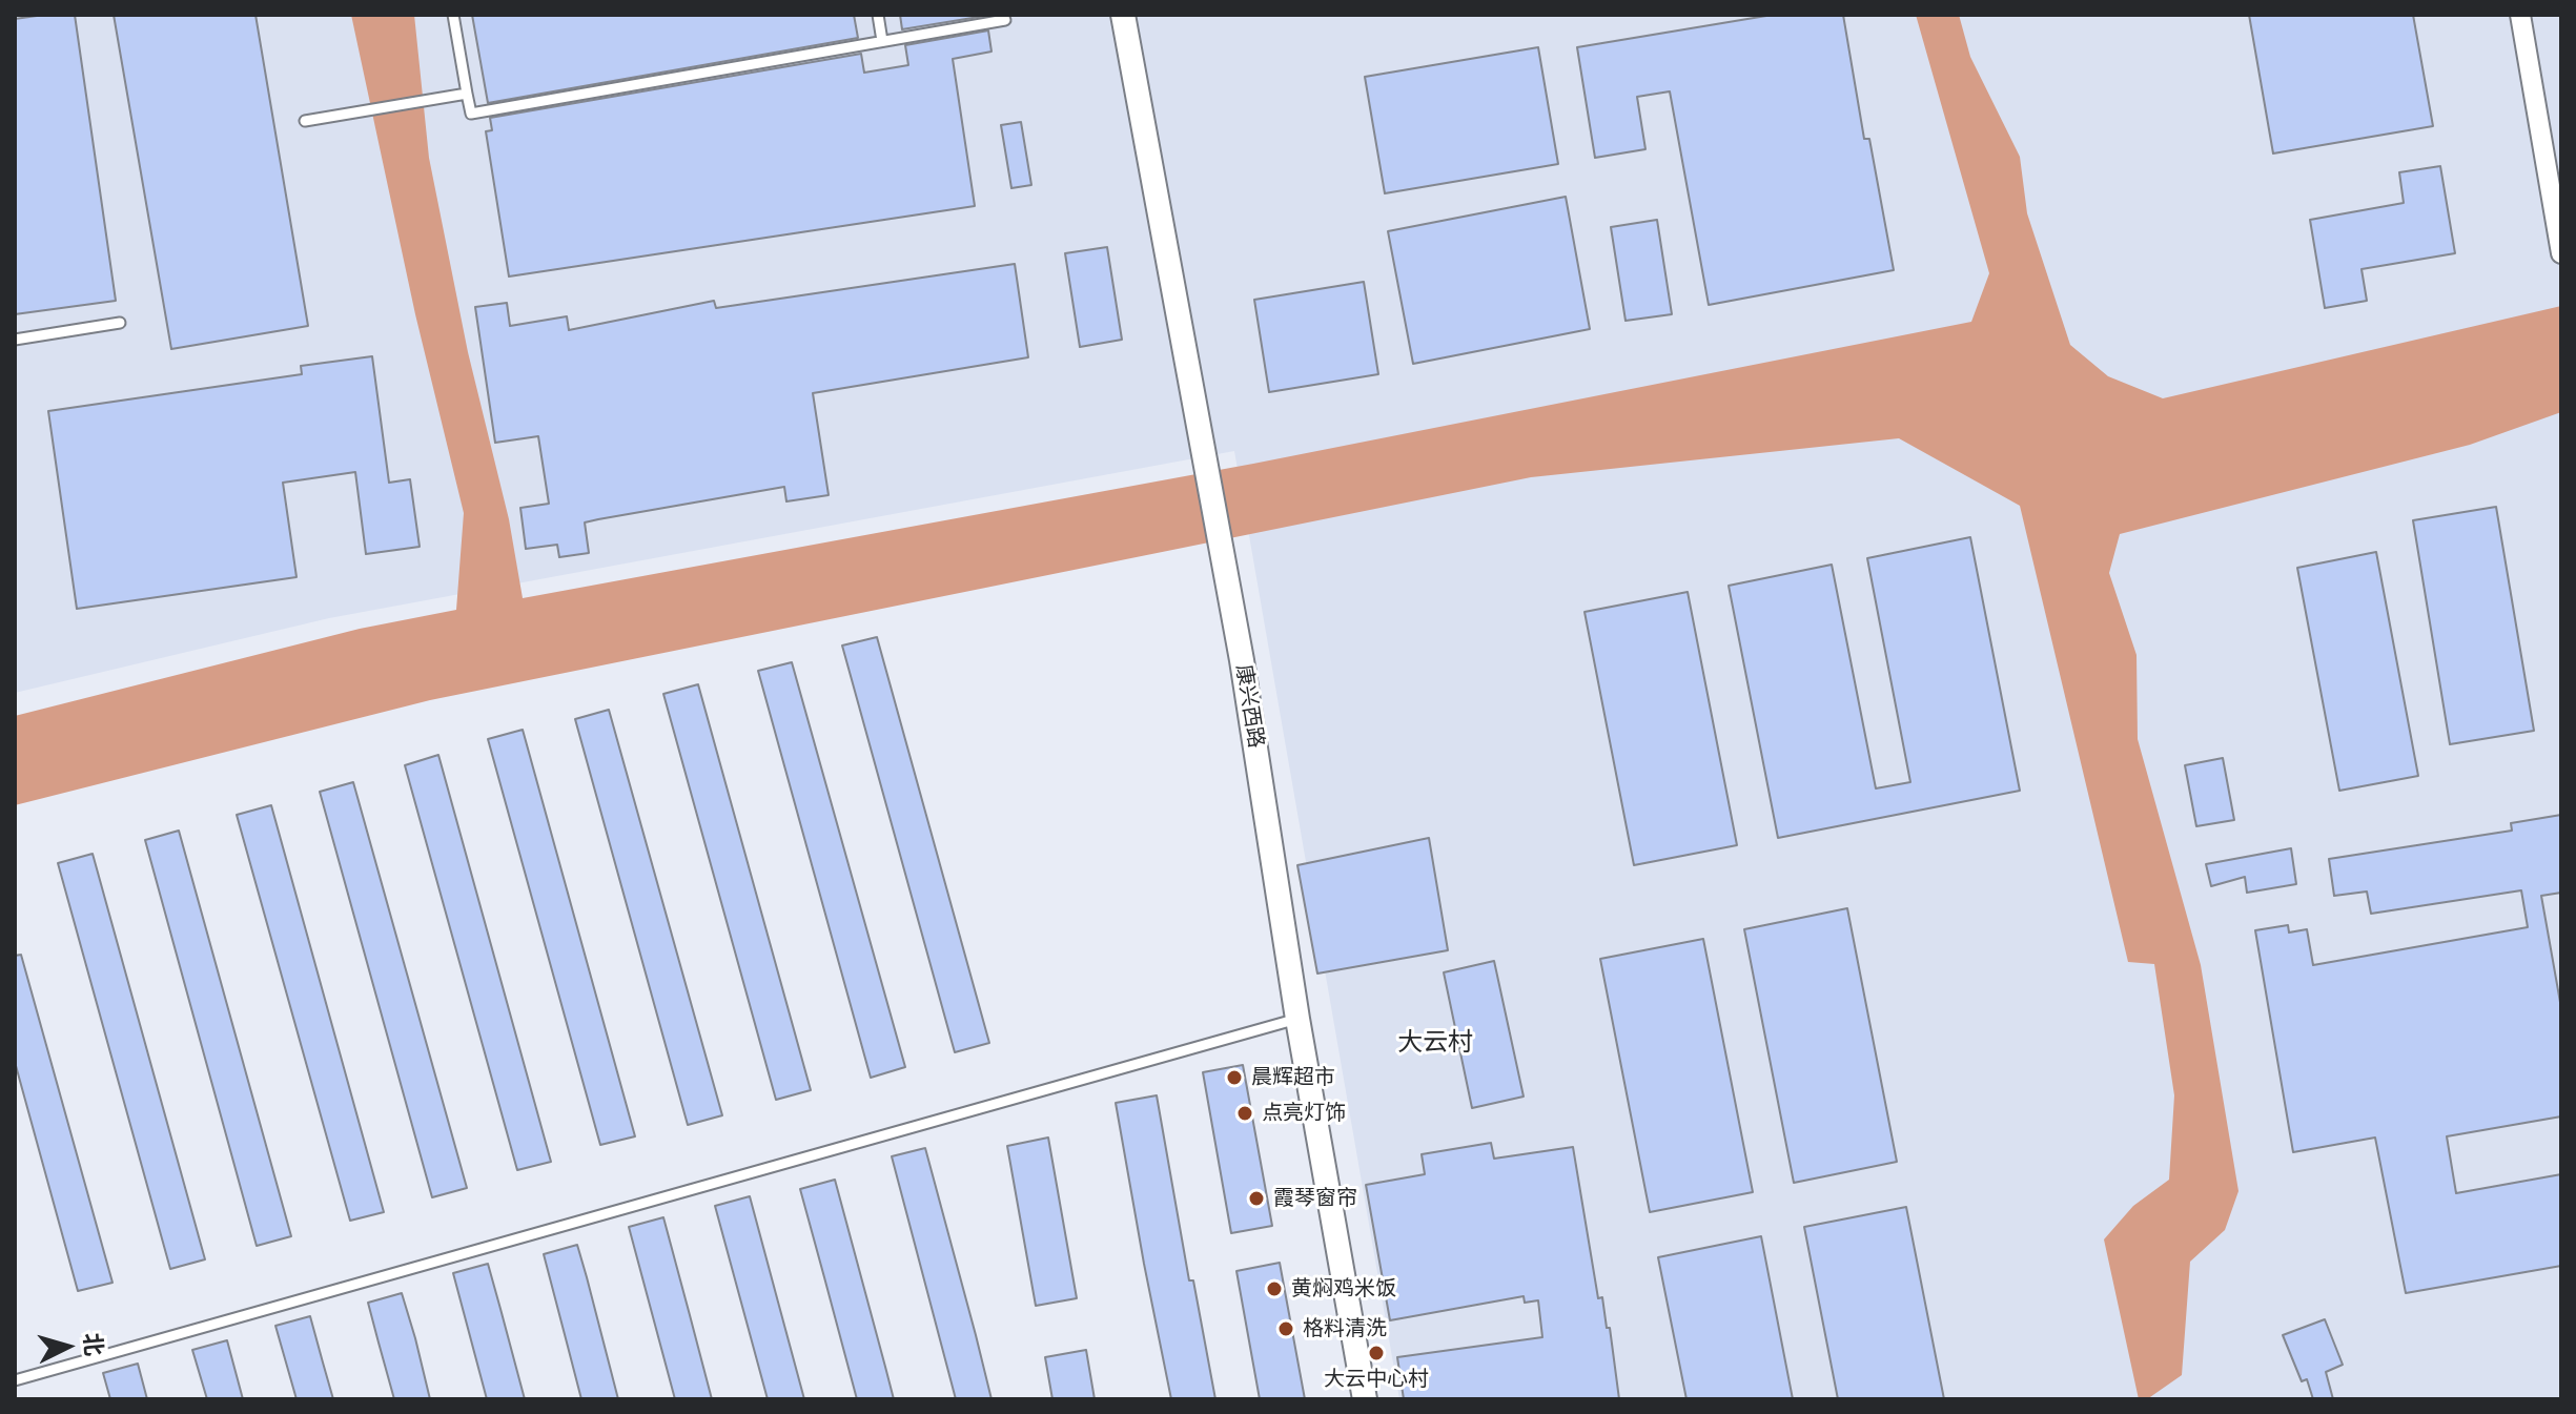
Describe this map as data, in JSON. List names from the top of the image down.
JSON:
{
  "streets": {
    "street": ["康兴西路"]
  },
  "districts": ["大云村"],
  "places": [
    "晨辉超市",
    "点亮灯饰",
    "霞琴窗帘",
    "黄焖鸡米饭",
    "格料清洗",
    "大云中心村"
  ],
  "north": "right"
}
